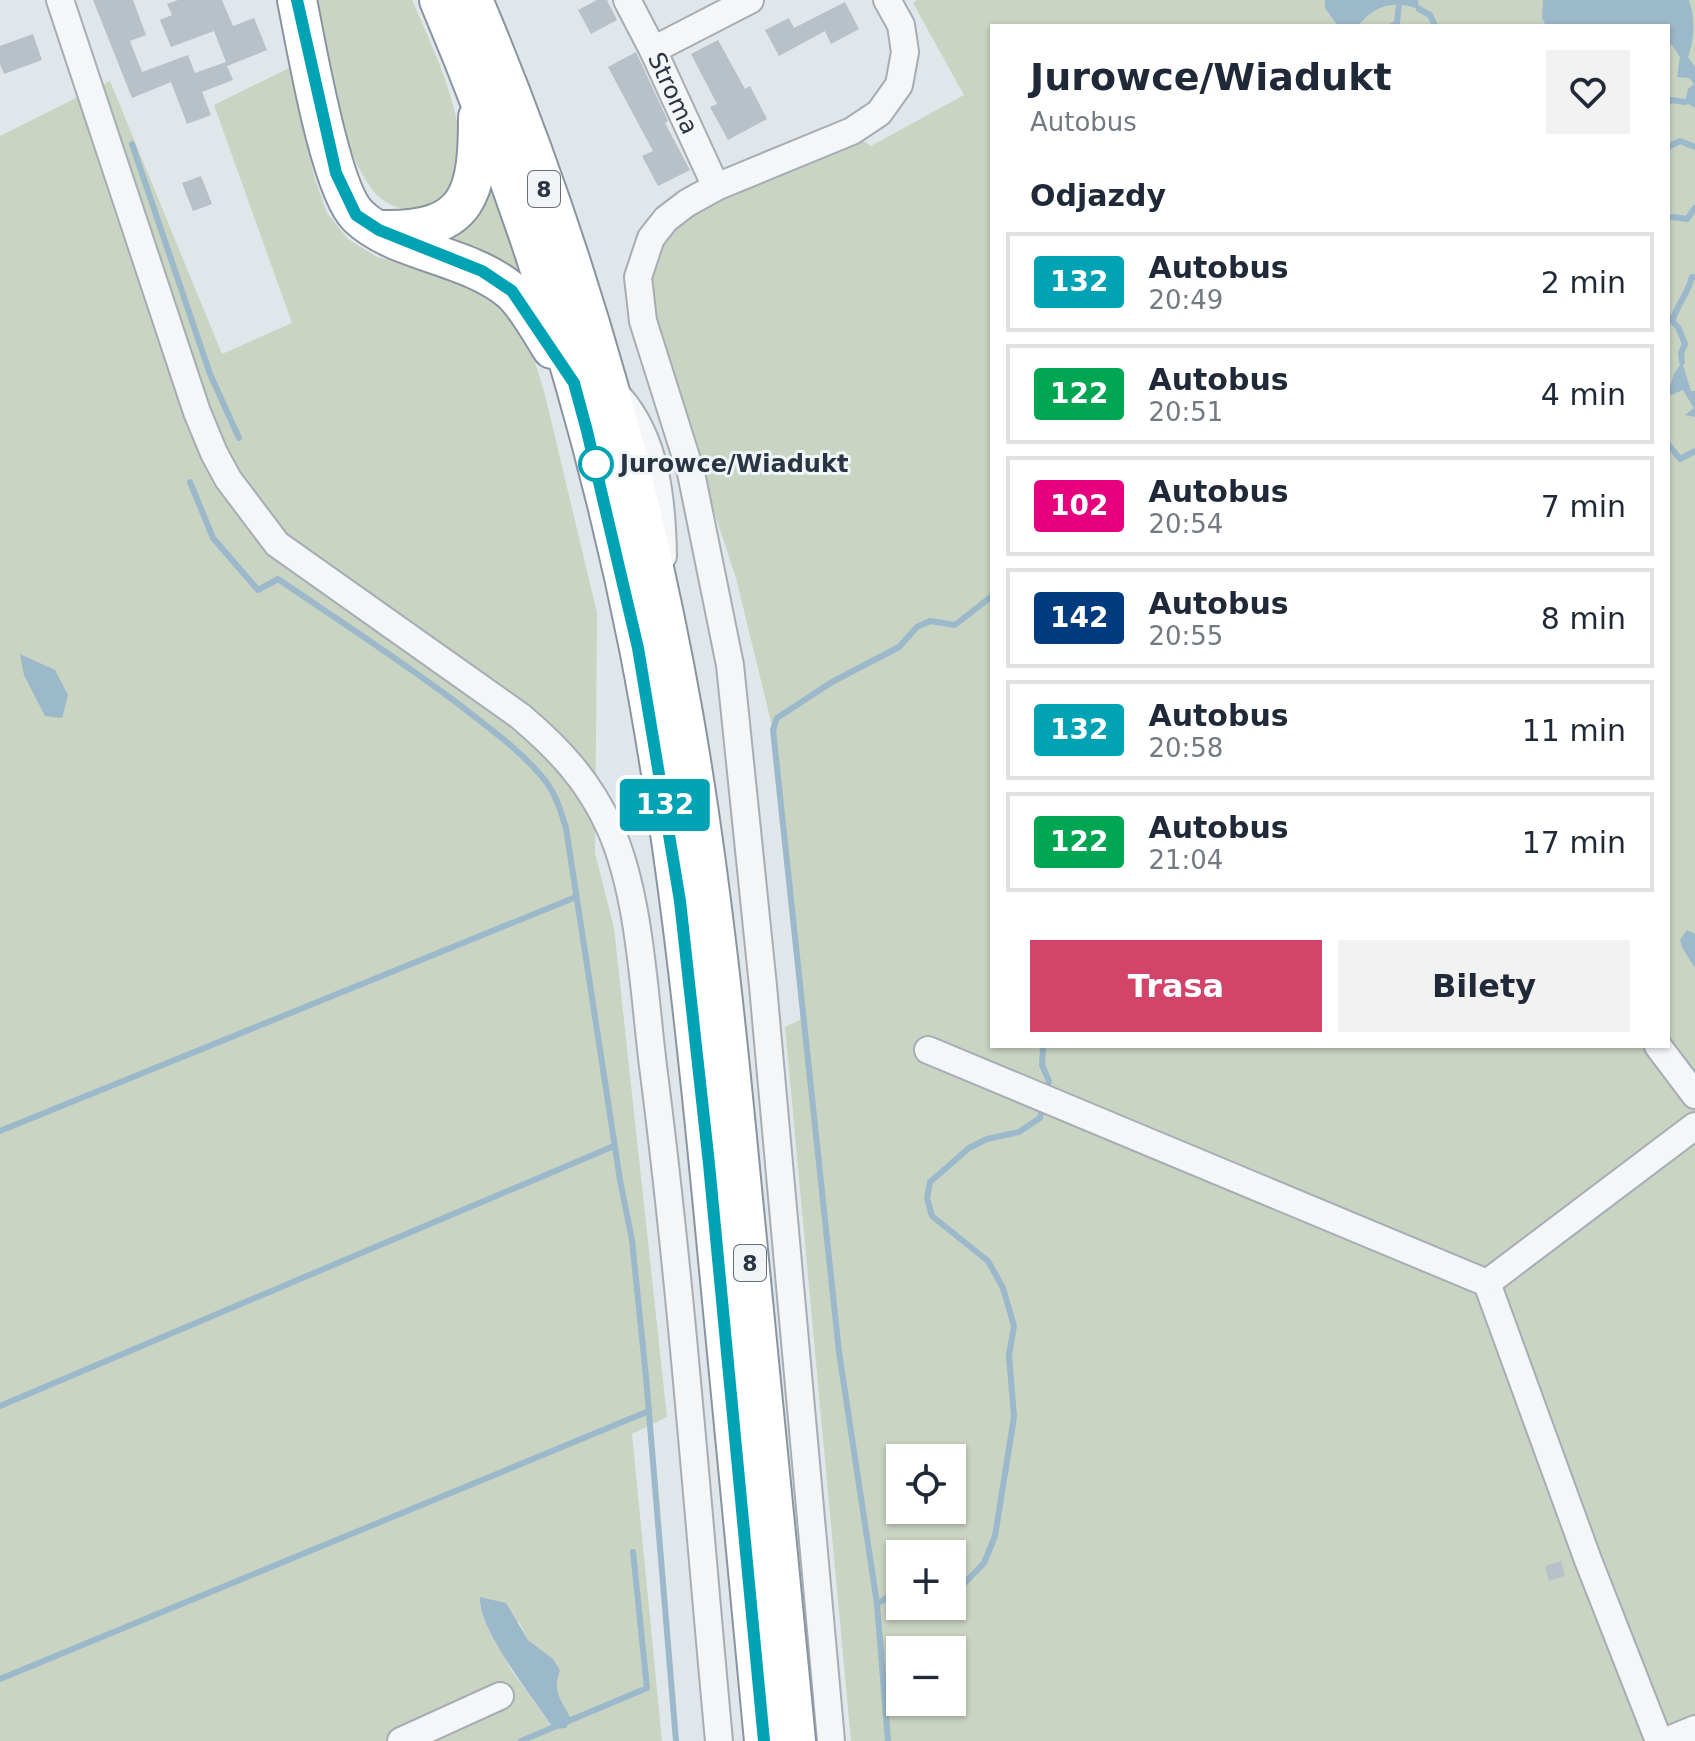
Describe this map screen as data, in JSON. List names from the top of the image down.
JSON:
{
  "streets": {
    "highway": ["8"],
    "street": ["Stroma"]
  },
  "places": ["Jurowce/Wiadukt"],
  "lines": ["bus line 132"],
  "page": {
    "on_map": "132",
    "heading": [
      ["Jurowce/Wiadukt", "Autobus"],
      "Odjazdy"
    ],
    "list": [
      {
        "mark": "132",
        "name": "Autobus",
        "note": "20:49",
        "value": "2 min"
      },
      {
        "mark": "122",
        "name": "Autobus",
        "note": "20:51",
        "value": "4 min"
      },
      {
        "mark": "102",
        "name": "Autobus",
        "note": "20:54",
        "value": "7 min"
      },
      {
        "mark": "142",
        "name": "Autobus",
        "note": "20:55",
        "value": "8 min"
      },
      {
        "mark": "132",
        "name": "Autobus",
        "note": "20:58",
        "value": "11 min"
      },
      {
        "mark": "122",
        "name": "Autobus",
        "note": "21:04",
        "value": "17 min"
      }
    ],
    "buttons": ["Trasa", "Bilety"],
    "map_buttons": ["+", "−"]
  }
}
